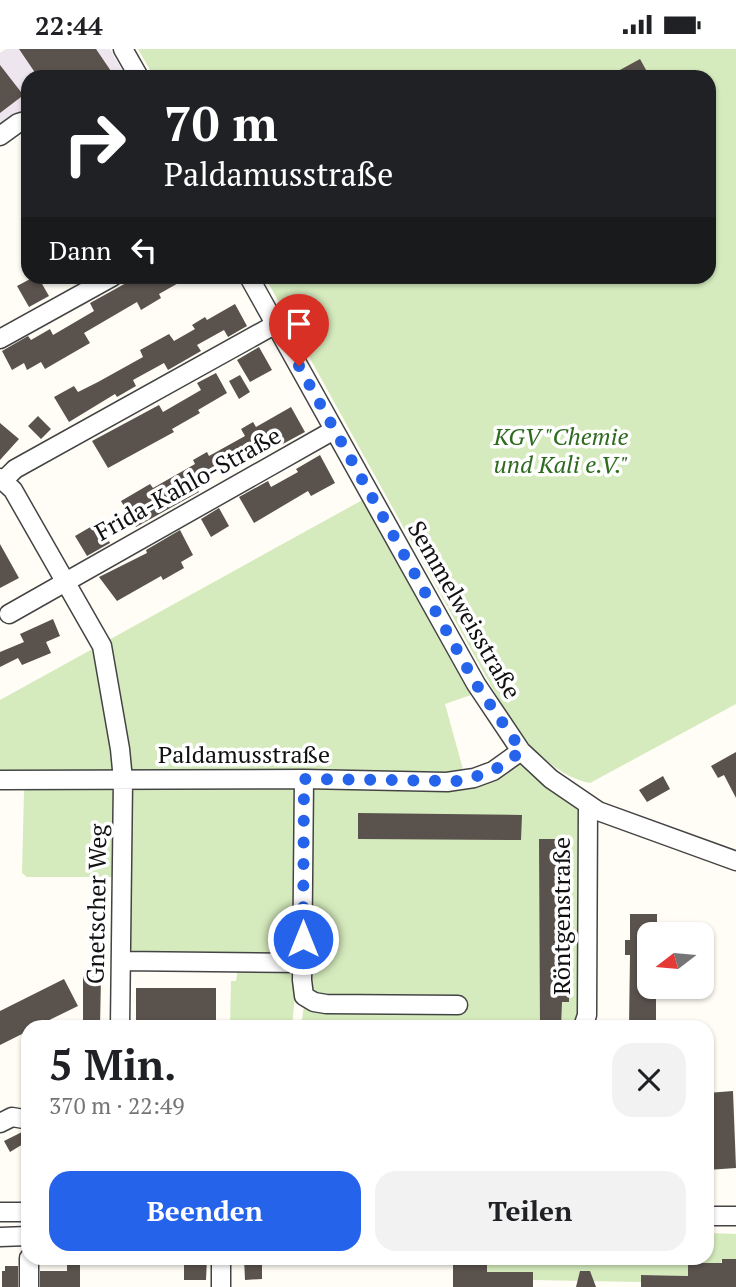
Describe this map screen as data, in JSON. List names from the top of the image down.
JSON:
{
  "streets": {
    "street": [
      "Frida-Kahlo-Straße",
      "Semmelweisstraße",
      "Paldamusstraße",
      "Gnetscher Weg",
      "Röntgenstraße"
    ]
  },
  "crossings": [
    ["Frida-Kahlo-Straße", "Semmelweisstraße"],
    ["Frida-Kahlo-Straße", "Gnetscher Weg"],
    ["Semmelweisstraße", "Paldamusstraße"],
    ["Semmelweisstraße", "Röntgenstraße"],
    ["Paldamusstraße", "Gnetscher Weg"]
  ],
  "parks": ["KGV \"Chemie und Kali e.V.\""],
  "north": "left",
  "page": {
    "status": "22:44",
    "turn": ["70 m", "Paldamusstraße"],
    "then": "Dann",
    "heading": ["5 Min.", "370 m · 22:49"],
    "buttons": ["Beenden", "Teilen"]
  }
}
